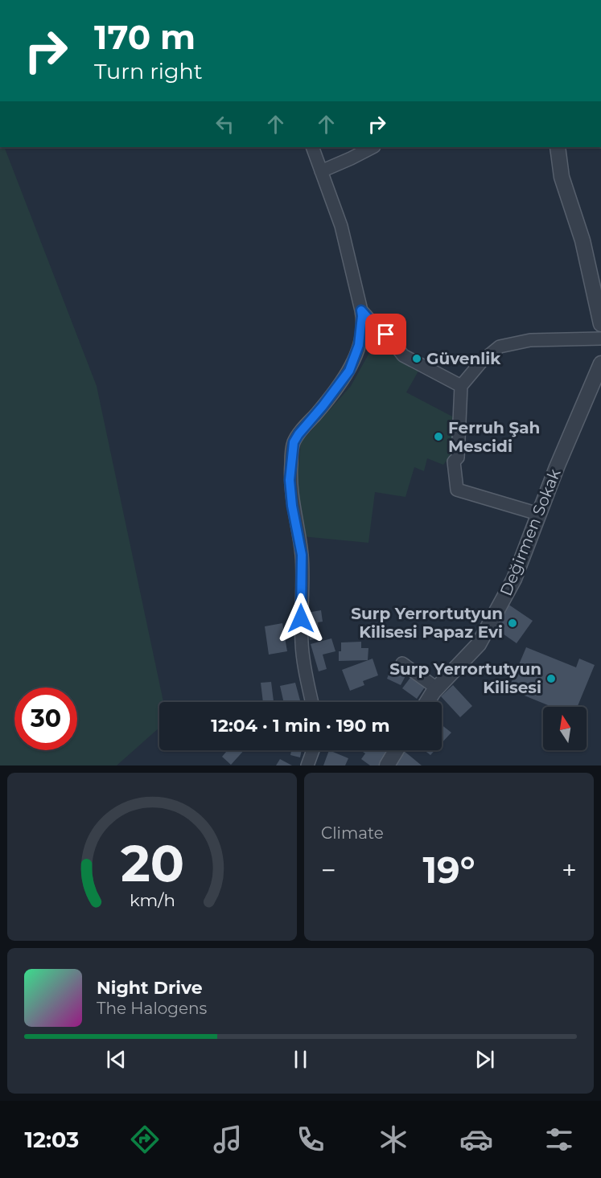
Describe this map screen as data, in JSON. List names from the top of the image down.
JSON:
{
  "streets": {
    "street": ["Değirmen Sokak"]
  },
  "places": [
    "Güvenlik",
    "Ferruh Şah Mescidi",
    "Surp Yerrortutyun Kilisesi Papaz Evi",
    "Surp Yerrortutyun Kilisesi"
  ],
  "north": "top",
  "page": {
    "turn": ["170 m", "Turn right"],
    "limit": "30",
    "trip": "12:04 · 1 min · 190 m",
    "tile": "Climate",
    "heat": ["−", "19°", "+"],
    "song": ["Night Drive", "The Halogens"],
    "tabs": "12:03",
    "gauge": ["20", "km/h"]
  }
}
